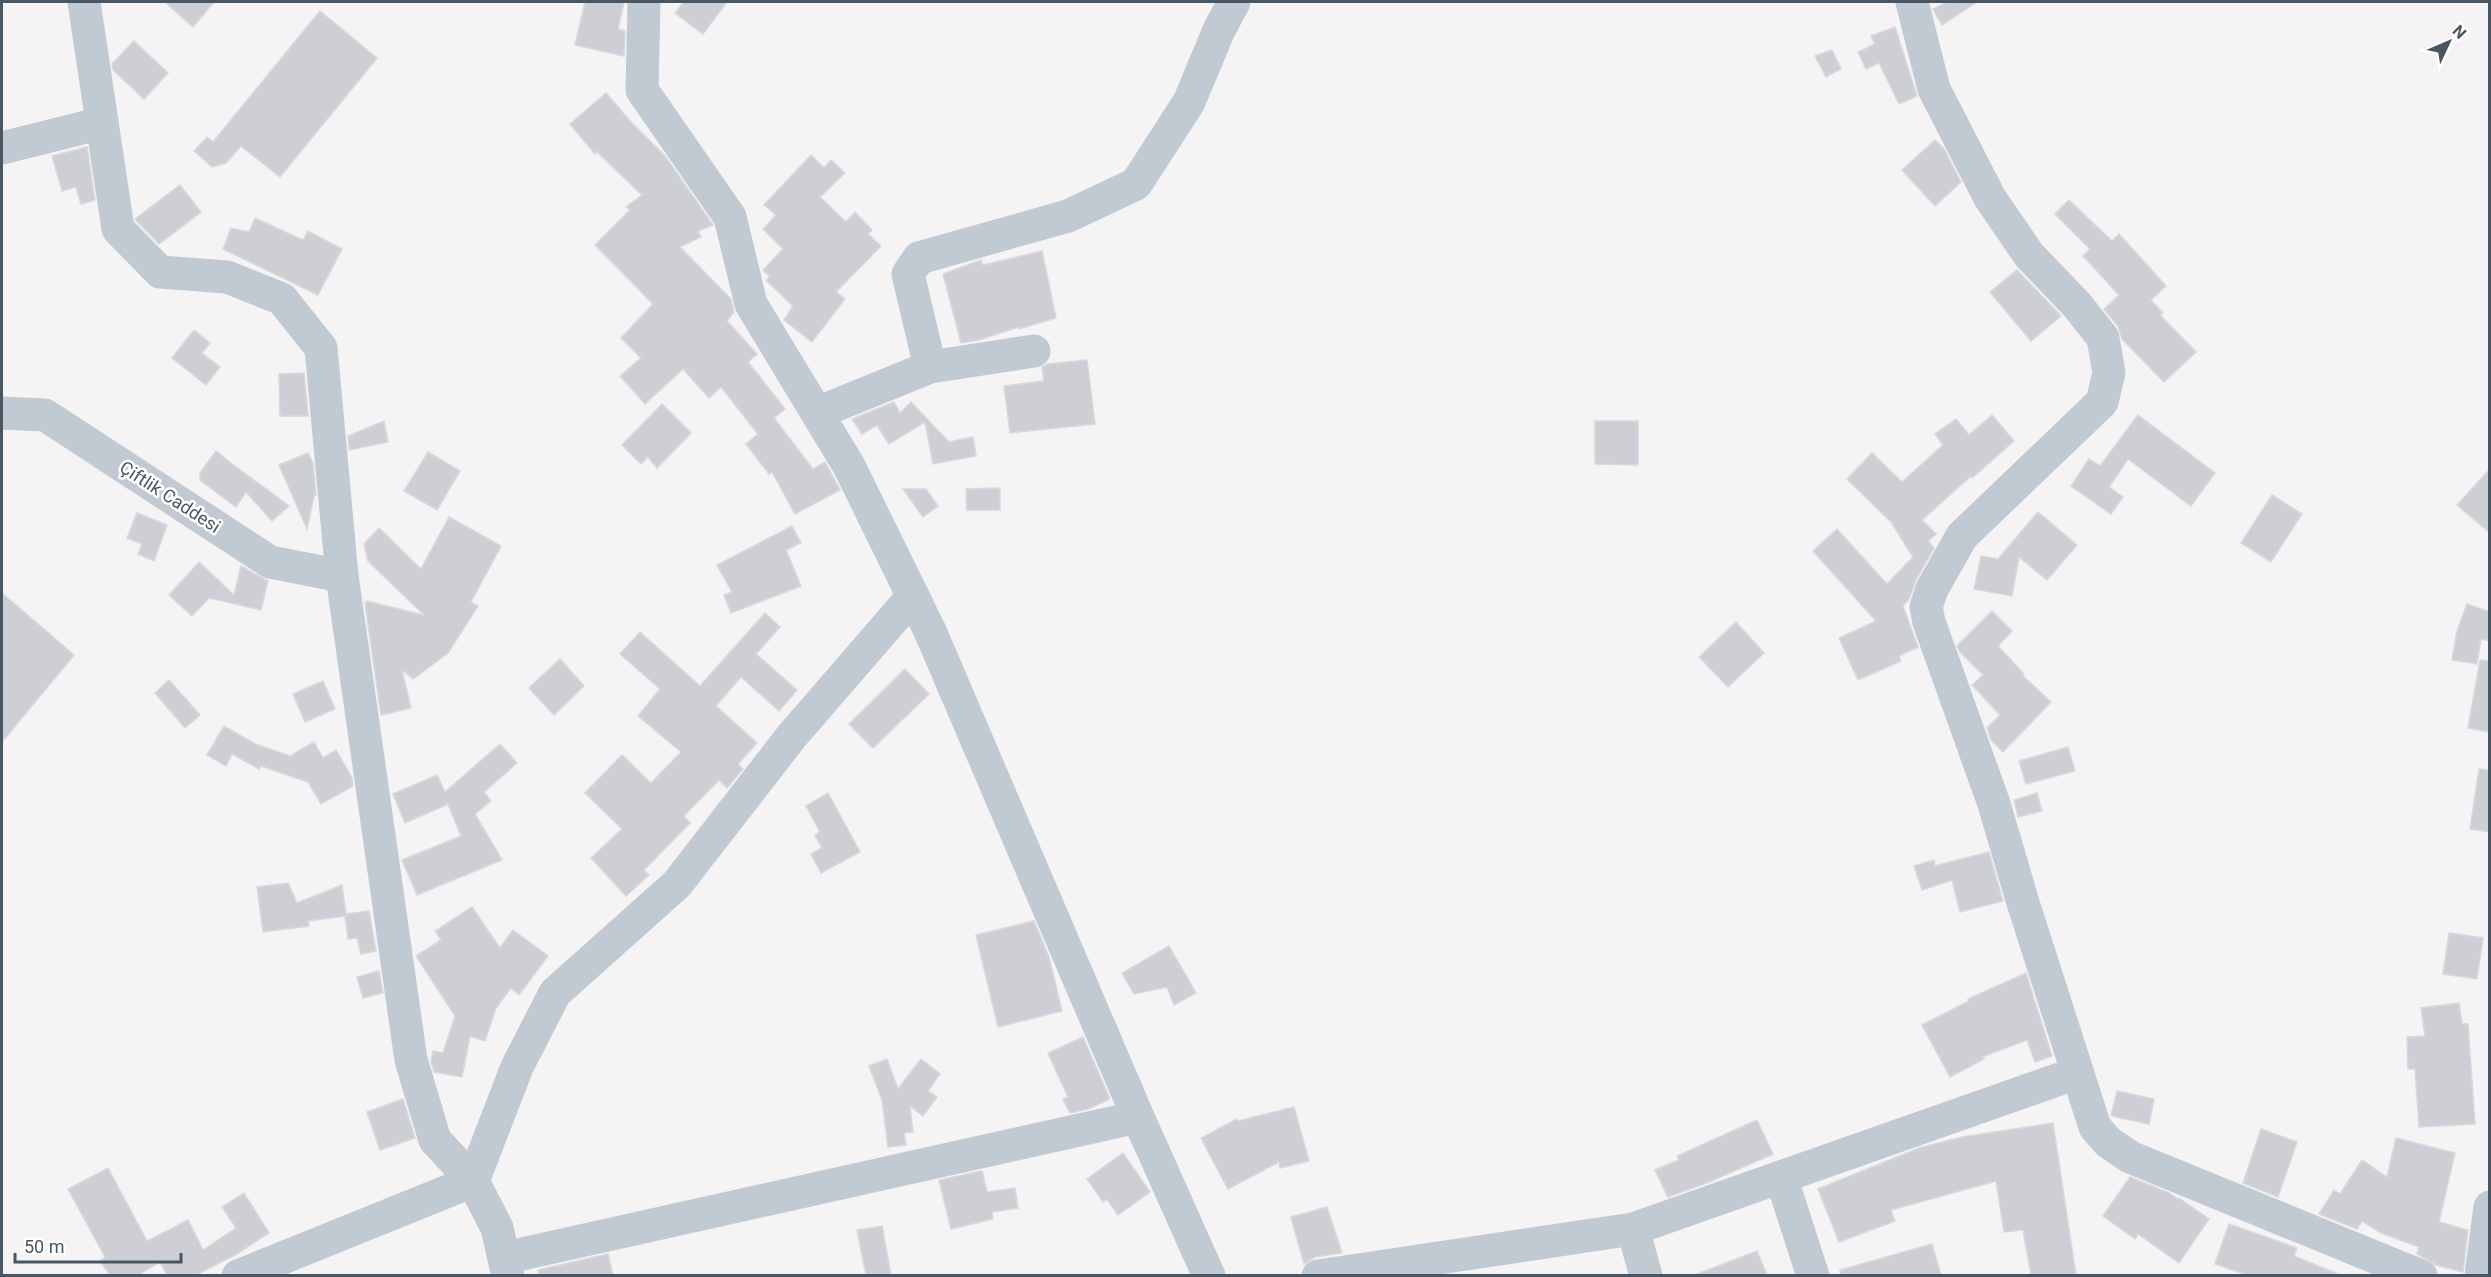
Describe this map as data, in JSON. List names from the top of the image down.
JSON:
{
  "streets": {
    "street": ["Çiftlik Caddesi"]
  },
  "scale_bar": "50 m",
  "north": "top right"
}
